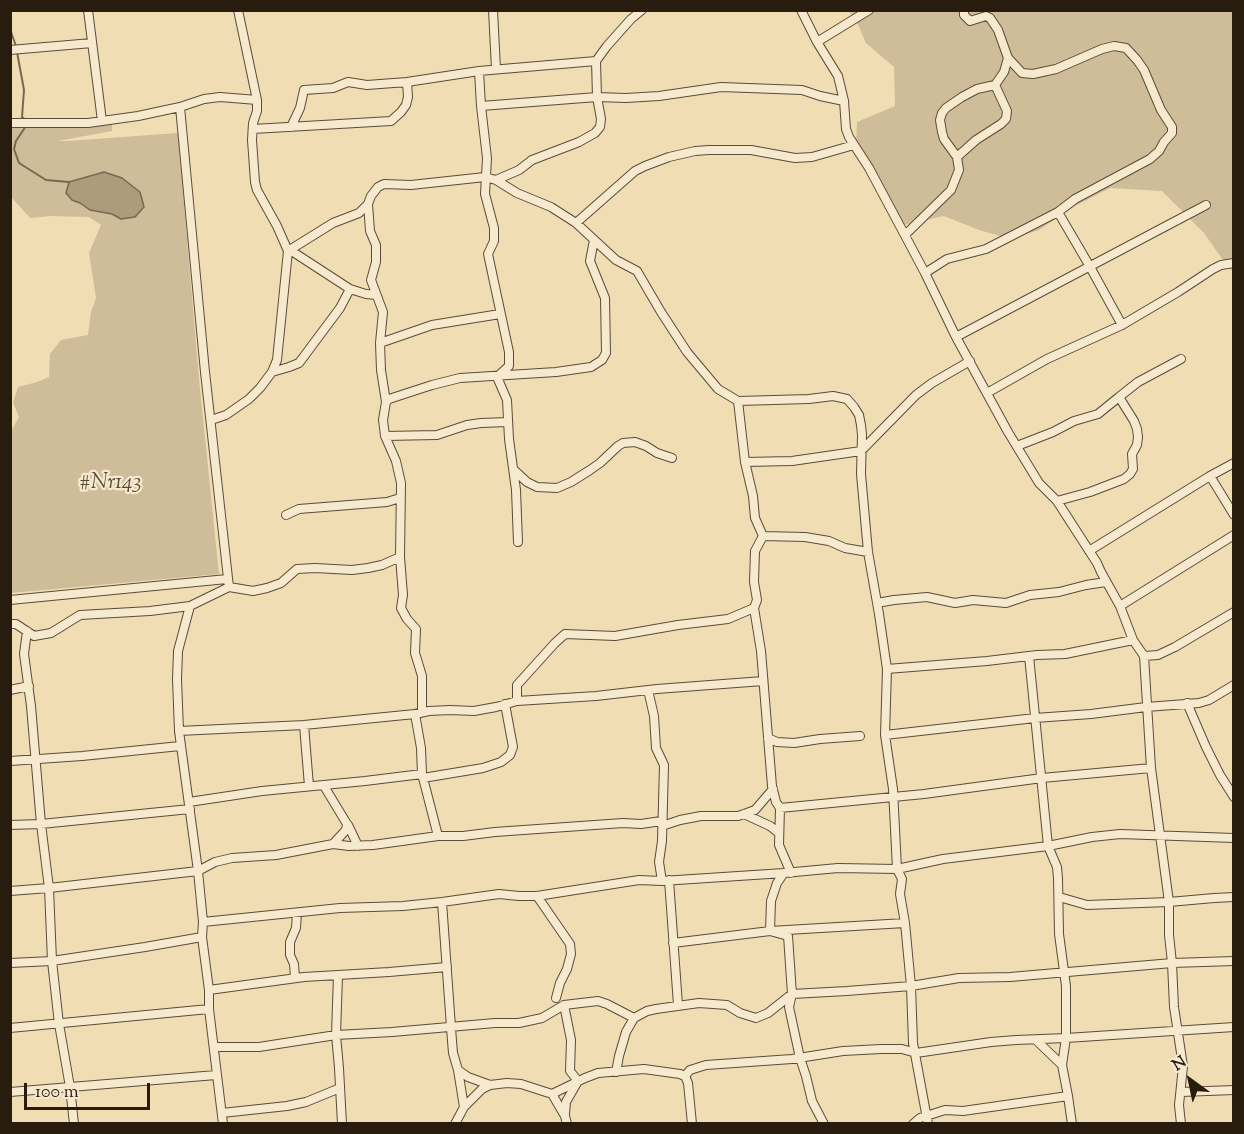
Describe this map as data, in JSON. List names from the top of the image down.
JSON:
{
  "parks": ["#Nr143"],
  "scale_bar": "100 m",
  "north": "top left"
}
